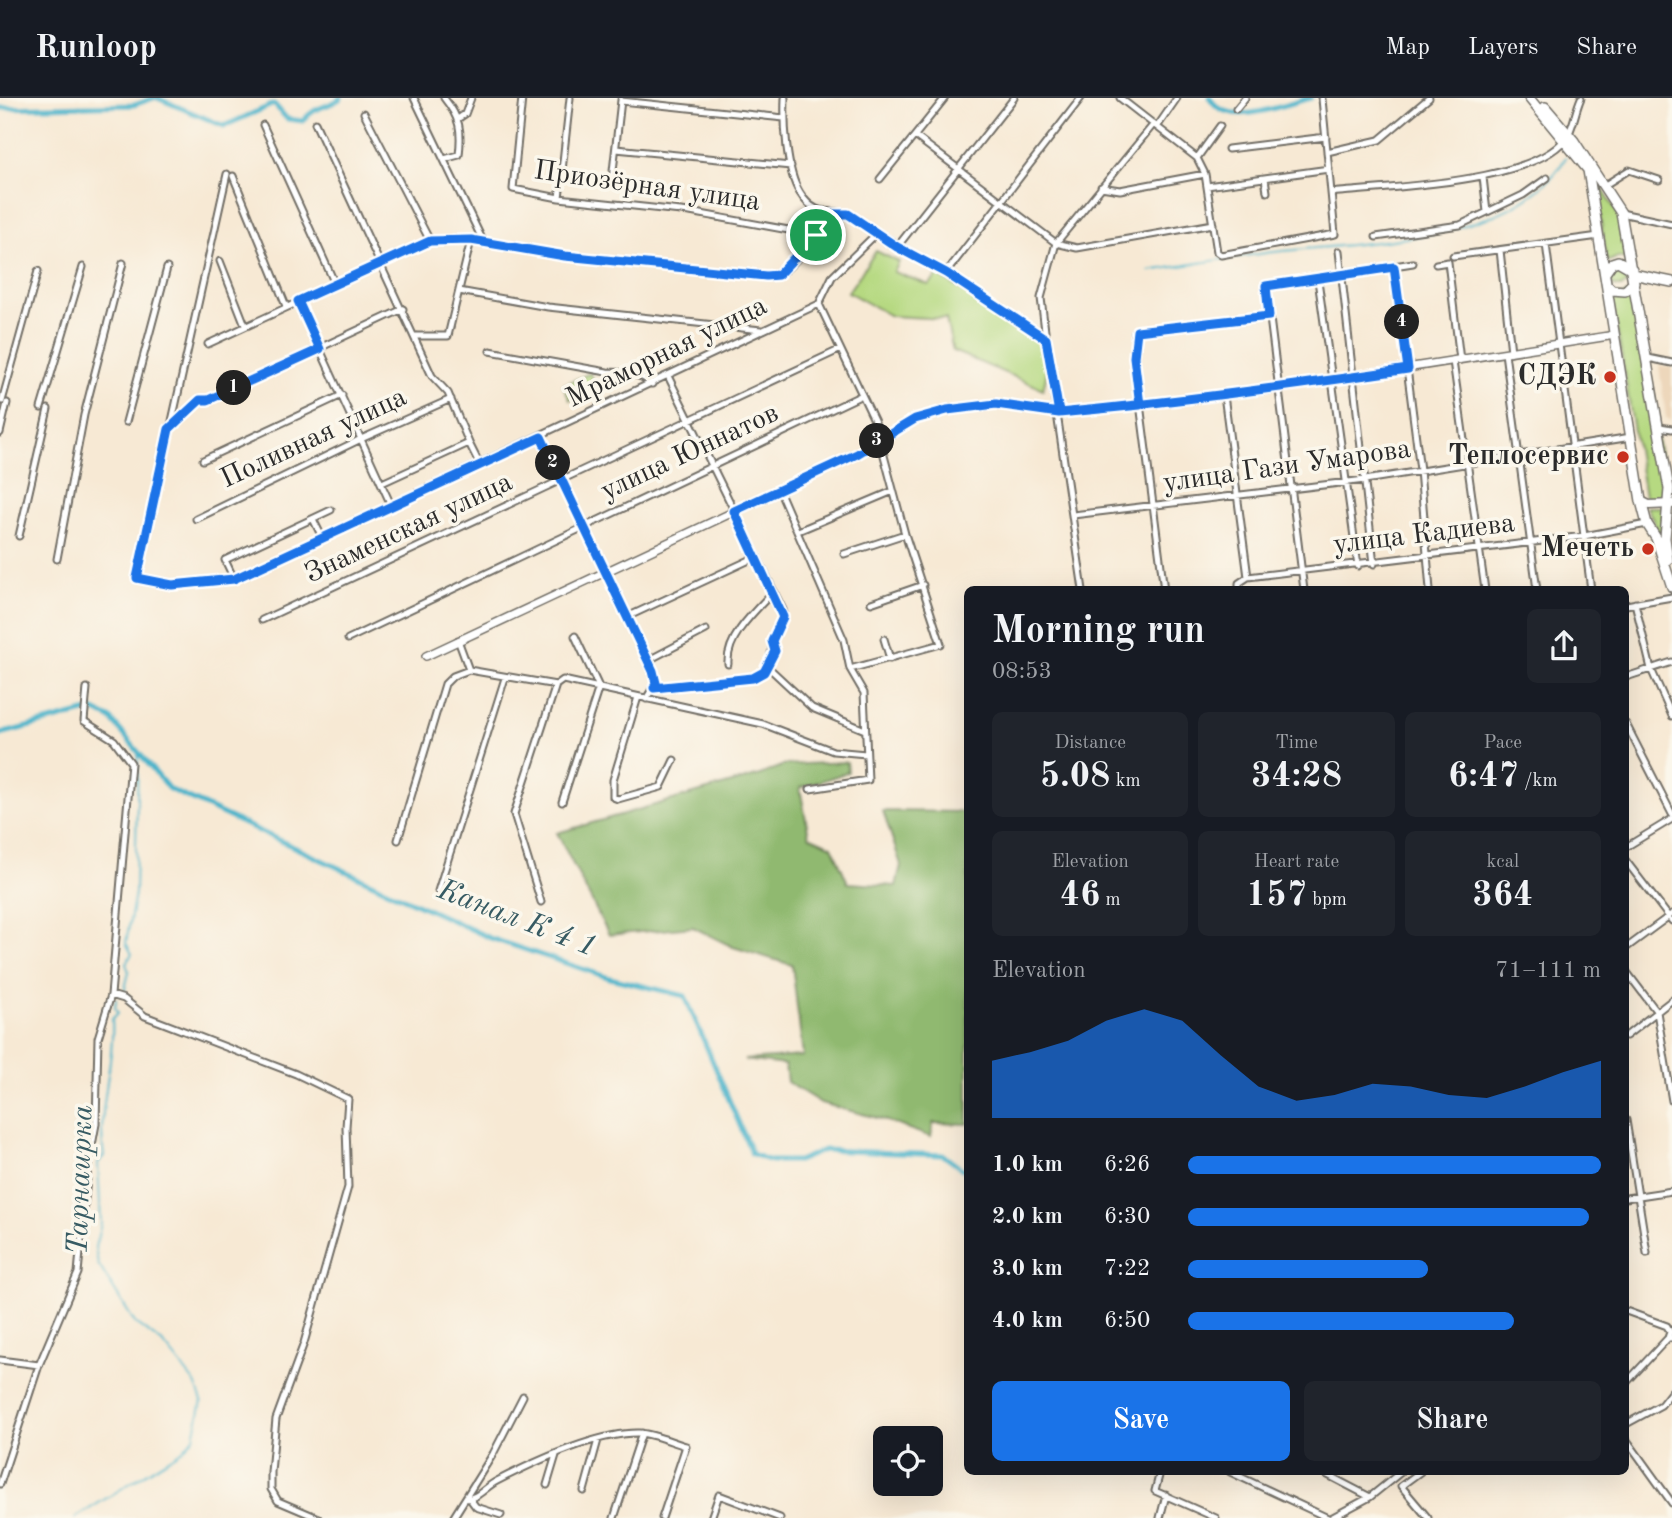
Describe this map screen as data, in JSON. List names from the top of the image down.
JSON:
{
  "streets": {
    "street": [
      "Приозёрная улица",
      "Мраморная улица",
      "Поливная улица",
      "улица Юннатов",
      "улица Гази Умарова",
      "Знаменская улица",
      "улица Кадиева"
    ]
  },
  "water": ["Канал К 4 1", "Тарнаирка"],
  "places": ["СДЭК", "Теплосервис", "Мечеть"],
  "page": {
    "header": "Runloop",
    "nav": ["Map", "Layers", "Share"],
    "pins": [
      "4",
      "1",
      "3",
      "2"
    ],
    "heading": ["Morning run", "08:53"],
    "stats": [
      ["Distance", "5.08 km"],
      ["Time", "34:28"],
      ["Pace", "6:47 /km"],
      ["Elevation", "46 m"],
      ["Heart rate", "157 bpm"],
      ["kcal", "364"]
    ],
    "chart": ["Elevation", "71–111 m"],
    "list": [
      {
        "name": "1.0 km",
        "note": "6:26"
      },
      {
        "name": "2.0 km",
        "note": "6:30"
      },
      {
        "name": "3.0 km",
        "note": "7:22"
      },
      {
        "name": "4.0 km",
        "note": "6:50"
      }
    ],
    "buttons": ["Save", "Share"]
  }
}
